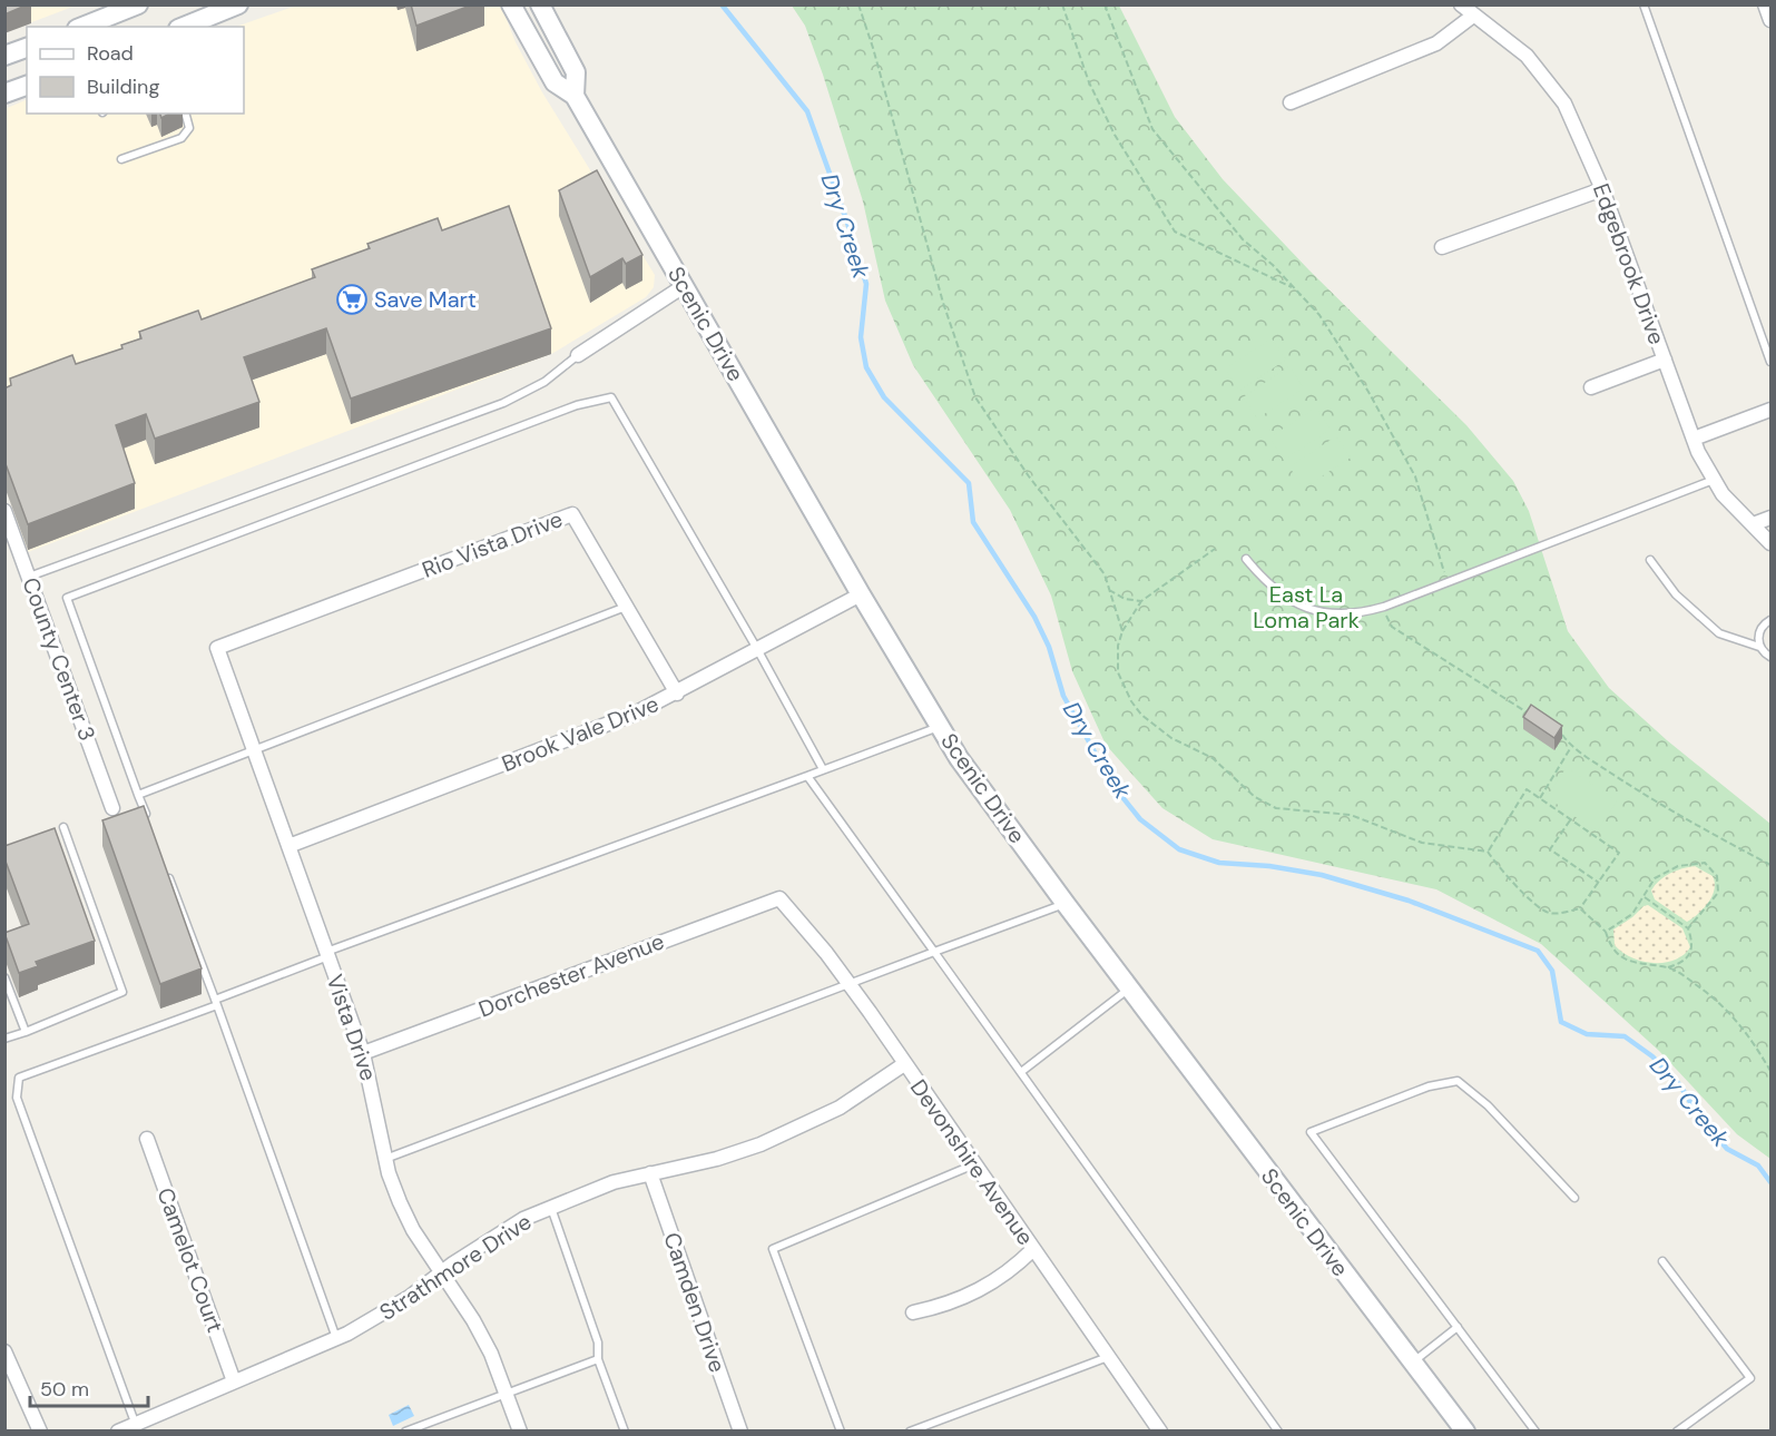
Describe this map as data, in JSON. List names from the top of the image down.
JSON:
{
  "streets": {
    "main road": ["Scenic Drive"],
    "street": [
      "Edgebrook Drive",
      "Rio Vista Drive",
      "County Center 3",
      "Brook Vale Drive",
      "Dorchester Avenue",
      "Vista Drive",
      "Devonshire Avenue",
      "Camelot Court",
      "Strathmore Drive",
      "Camden Drive"
    ]
  },
  "crossings": [
    ["Scenic Drive", "Brook Vale Drive"],
    ["Rio Vista Drive", "Brook Vale Drive"],
    ["Rio Vista Drive", "Vista Drive"],
    ["Brook Vale Drive", "Vista Drive"],
    ["Dorchester Avenue", "Vista Drive"],
    ["Dorchester Avenue", "Devonshire Avenue"],
    ["Vista Drive", "Strathmore Drive"],
    ["Devonshire Avenue", "Strathmore Drive"],
    ["Camelot Court", "Strathmore Drive"],
    ["Strathmore Drive", "Camden Drive"]
  ],
  "water": ["Dry Creek"],
  "parks": ["East La Loma Park"],
  "places": {
    "supermarket": ["Save Mart"]
  },
  "legend": ["Road", "Building"],
  "scale_bar": "50 m"
}
